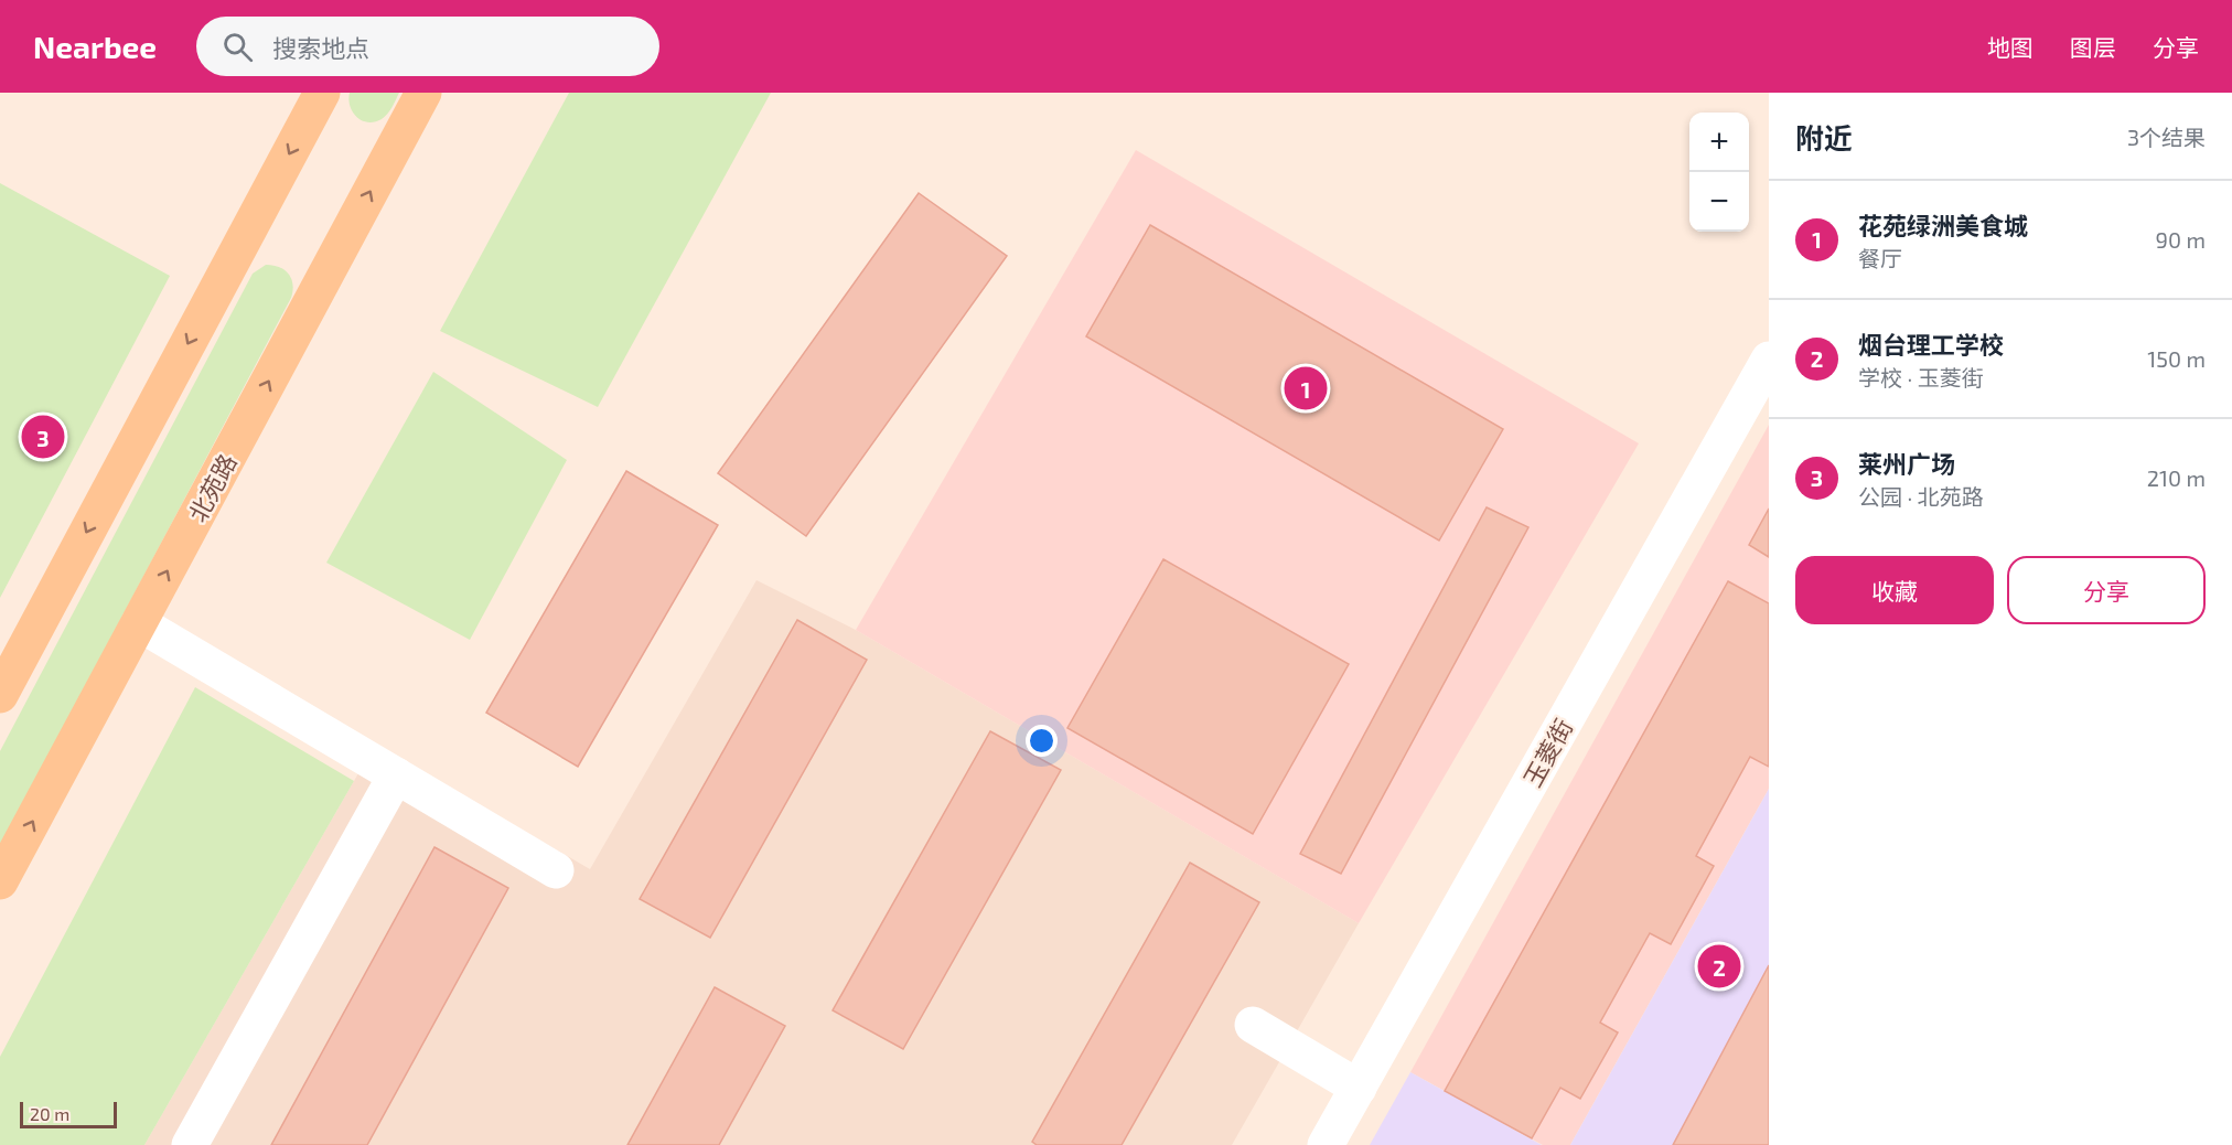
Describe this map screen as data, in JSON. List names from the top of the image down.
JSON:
{
  "streets": {
    "main road": ["北苑路"],
    "street": ["玉菱街"]
  },
  "scale_bar": "20 m",
  "page": {
    "header": "Nearbee",
    "search": "搜索地点",
    "nav": ["地图", "图层", "分享"],
    "heading": ["附近", "3个结果"],
    "map_buttons": ["+", "−"],
    "list": [
      {
        "mark": "1",
        "name": "花苑绿洲美食城",
        "note": "餐厅",
        "value": "90 m"
      },
      {
        "mark": "2",
        "name": "烟台理工学校",
        "note": "学校 · 玉菱街",
        "value": "150 m"
      },
      {
        "mark": "3",
        "name": "莱州广场",
        "note": "公园 · 北苑路",
        "value": "210 m"
      }
    ],
    "pins": ["1", "3", "2"],
    "buttons": ["收藏", "分享"],
    "scale": "20 m"
  }
}
